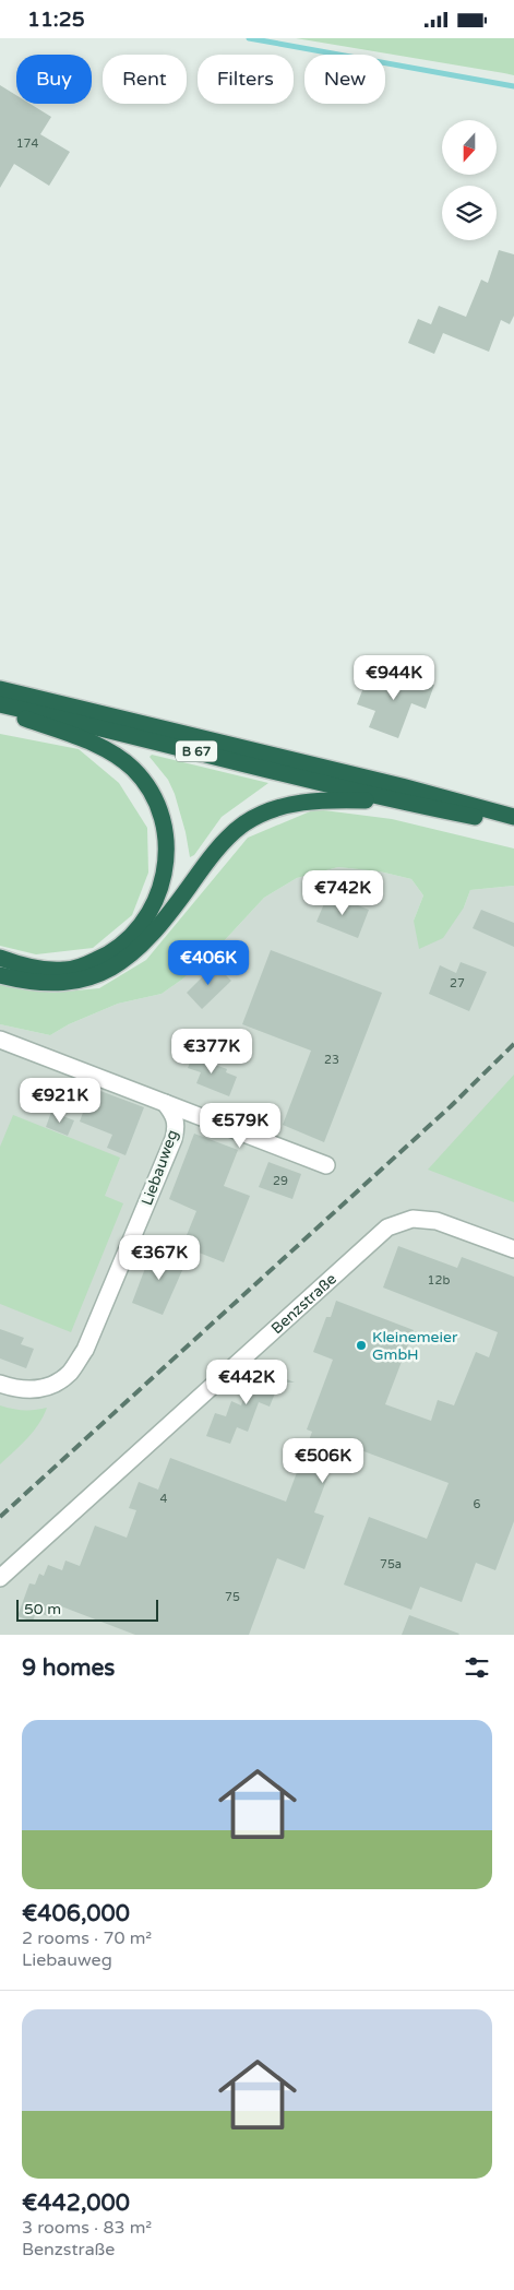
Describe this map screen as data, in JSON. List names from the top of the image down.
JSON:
{
  "streets": {
    "highway": ["B 67"],
    "street": ["Liebauweg", "Benzstraße"]
  },
  "places": ["Kleinemeier GmbH"],
  "house_numbers": [
    "174",
    "27",
    "23",
    "29",
    "12b",
    "4",
    "6",
    "75a",
    "75"
  ],
  "scale_bar": "50 m",
  "north": "bottom",
  "page": {
    "status": "11:25",
    "chip": [
      "Buy",
      "Rent",
      "Filters",
      "New"
    ],
    "price": [
      "€944K",
      "€742K",
      "€406K",
      "€377K",
      "€921K",
      "€579K",
      "€367K",
      "€442K",
      "€506K"
    ],
    "scale": "50 m",
    "heading": "9 homes",
    "list": [
      {
        "name": "€406,000",
        "note": "2 rooms · 70 m² · Liebauweg"
      },
      {
        "name": "€442,000",
        "note": "3 rooms · 83 m² · Benzstraße"
      }
    ]
  }
}
